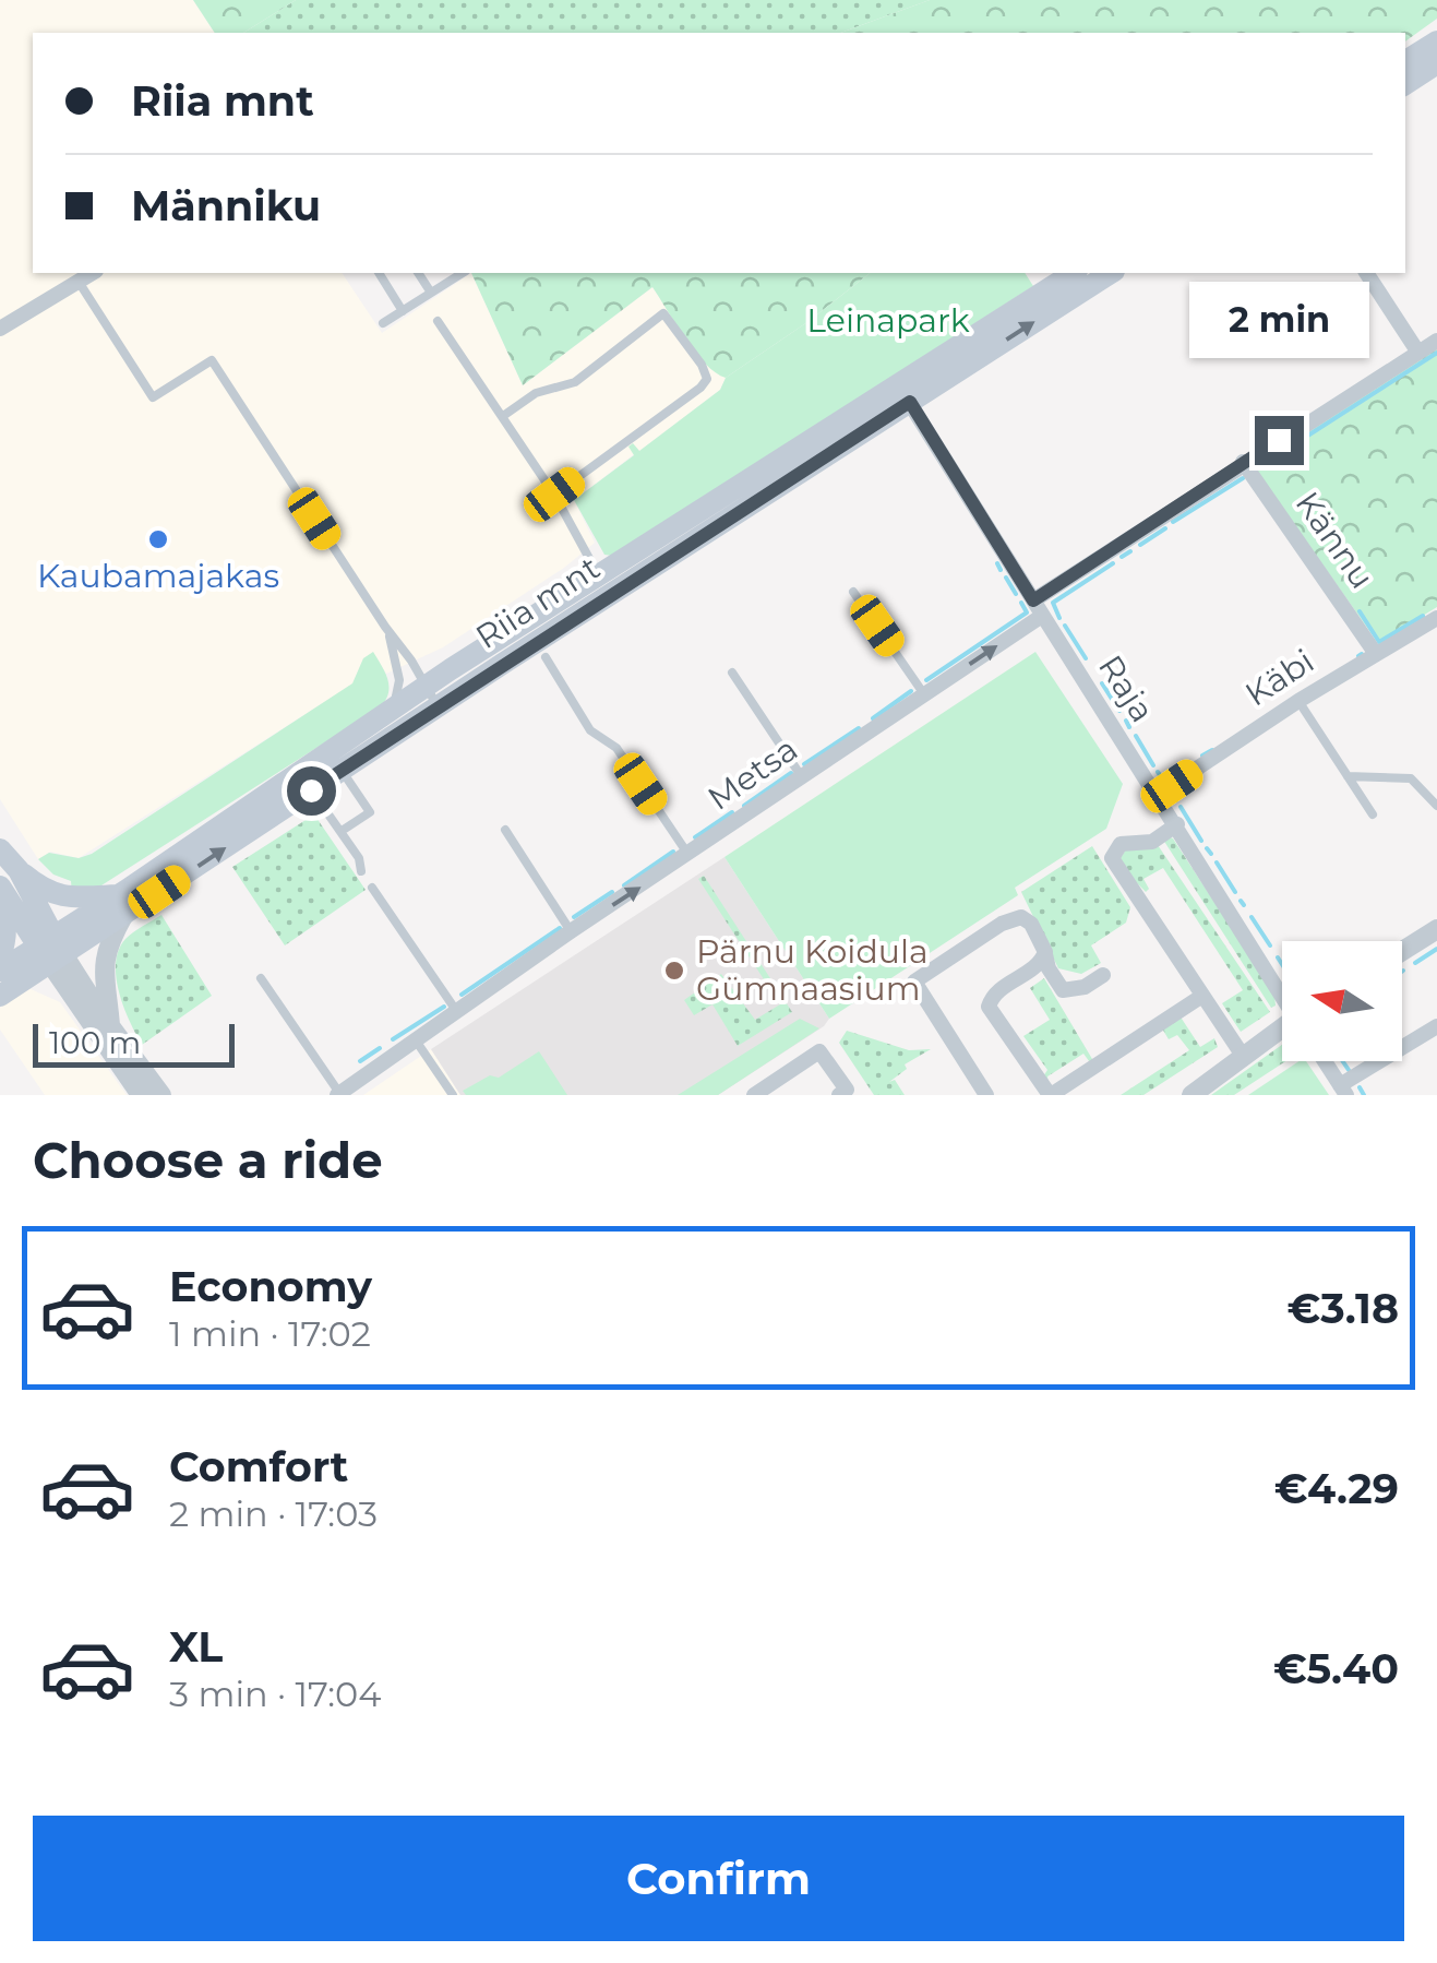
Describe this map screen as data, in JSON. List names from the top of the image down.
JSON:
{
  "streets": {
    "main road": ["Riia mnt"],
    "street": [
      "Kännu",
      "Käbi",
      "Raja",
      "Metsa"
    ]
  },
  "crossings": [
    ["Kännu", "Käbi"],
    ["Riia mnt", "Raja"],
    ["Käbi", "Raja"],
    ["Raja", "Metsa"]
  ],
  "parks": ["Leinapark"],
  "places": ["Kaubamajakas", "Pärnu Koidula Gümnaasium"],
  "scale_bar": "100 m",
  "north": "left",
  "page": {
    "banner": ["Riia mnt", "Männiku"],
    "bubble": "2 min",
    "scale": "100 m",
    "heading": "Choose a ride",
    "list": [
      {
        "name": "Economy",
        "note": "1 min · 17:02",
        "value": "€3.18"
      },
      {
        "name": "Comfort",
        "note": "2 min · 17:03",
        "value": "€4.29"
      },
      {
        "name": "XL",
        "note": "3 min · 17:04",
        "value": "€5.40"
      }
    ],
    "buttons": "Confirm"
  }
}
